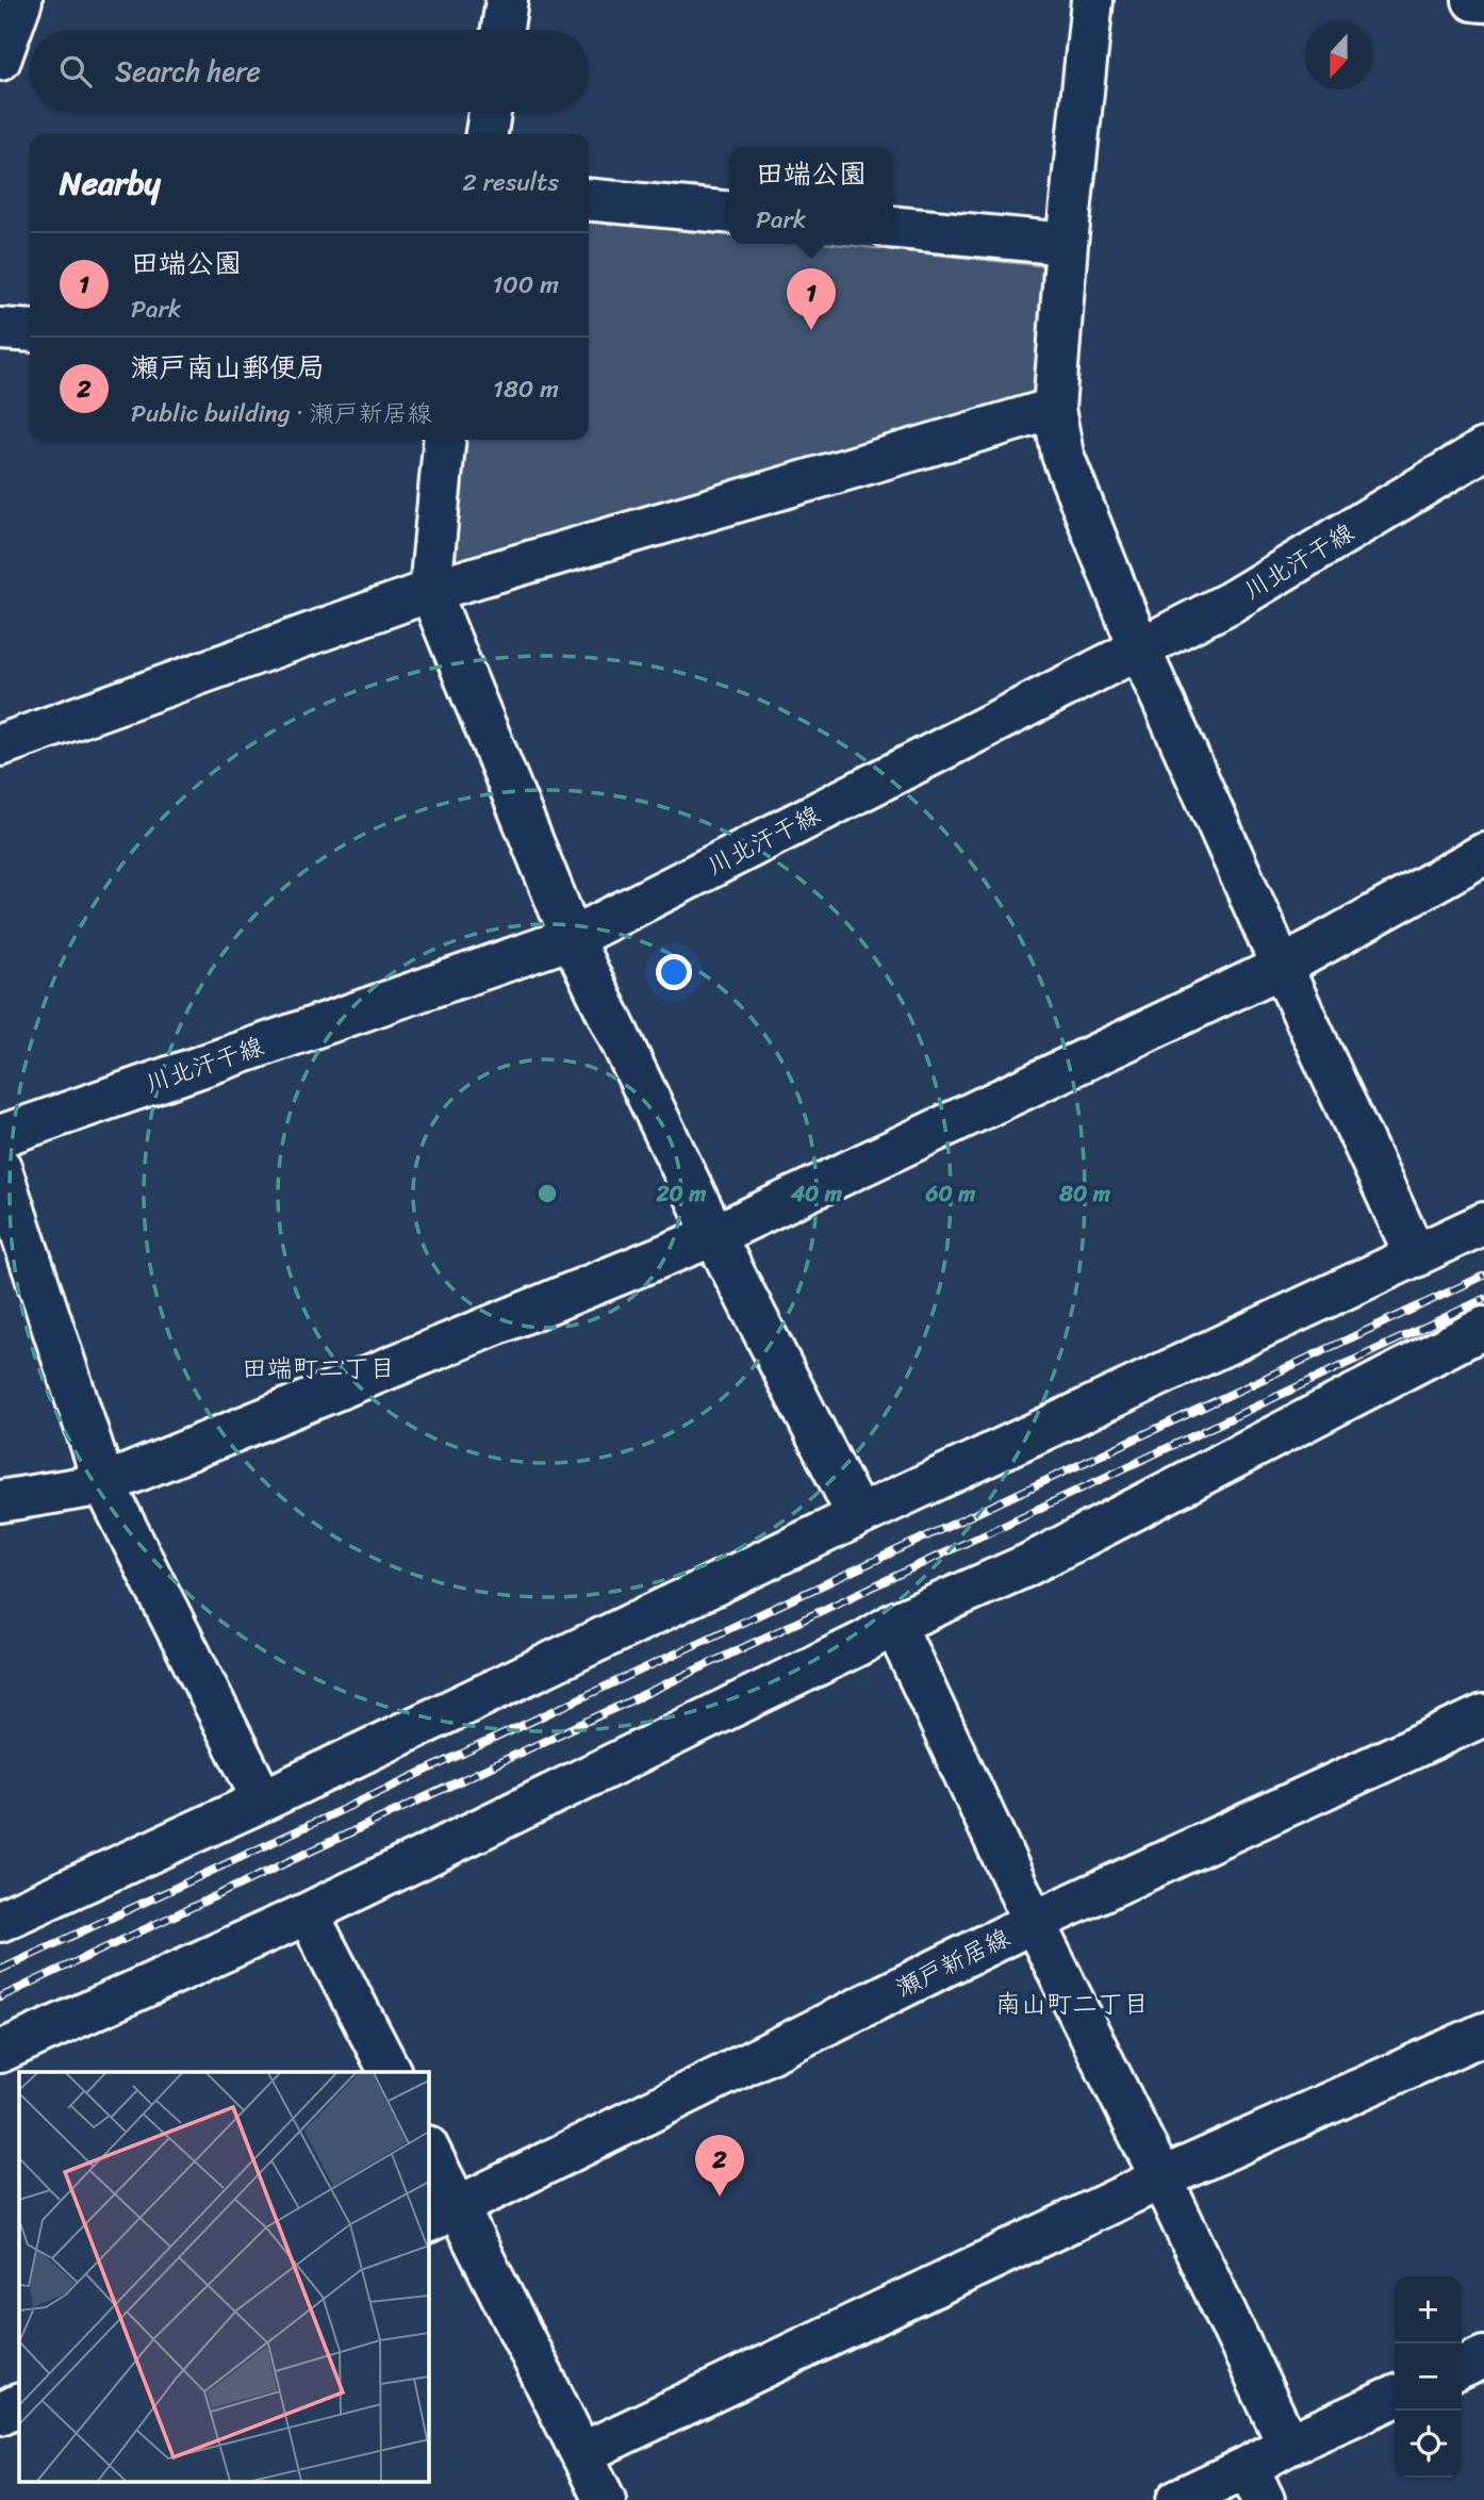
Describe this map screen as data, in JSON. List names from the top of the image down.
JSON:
{
  "streets": {
    "street": ["川北汗干線", "瀬戸新居線"]
  },
  "districts": ["田端町二丁目", "南山町二丁目"],
  "north": "bottom",
  "page": {
    "search": "Search here",
    "heading": ["Nearby", "2 results"],
    "popup": ["田端公園", "Park"],
    "list": [
      {
        "mark": "1",
        "name": "田端公園",
        "note": "Park",
        "value": "100 m"
      },
      {
        "mark": "2",
        "name": "瀬戸南山郵便局",
        "note": "Public building · 瀬戸新居線",
        "value": "180 m"
      }
    ],
    "pins": ["1", "2"],
    "map_buttons": ["+", "−"]
  },
  "rings": [
    "20 m",
    "40 m",
    "60 m",
    "80 m"
  ]
}
